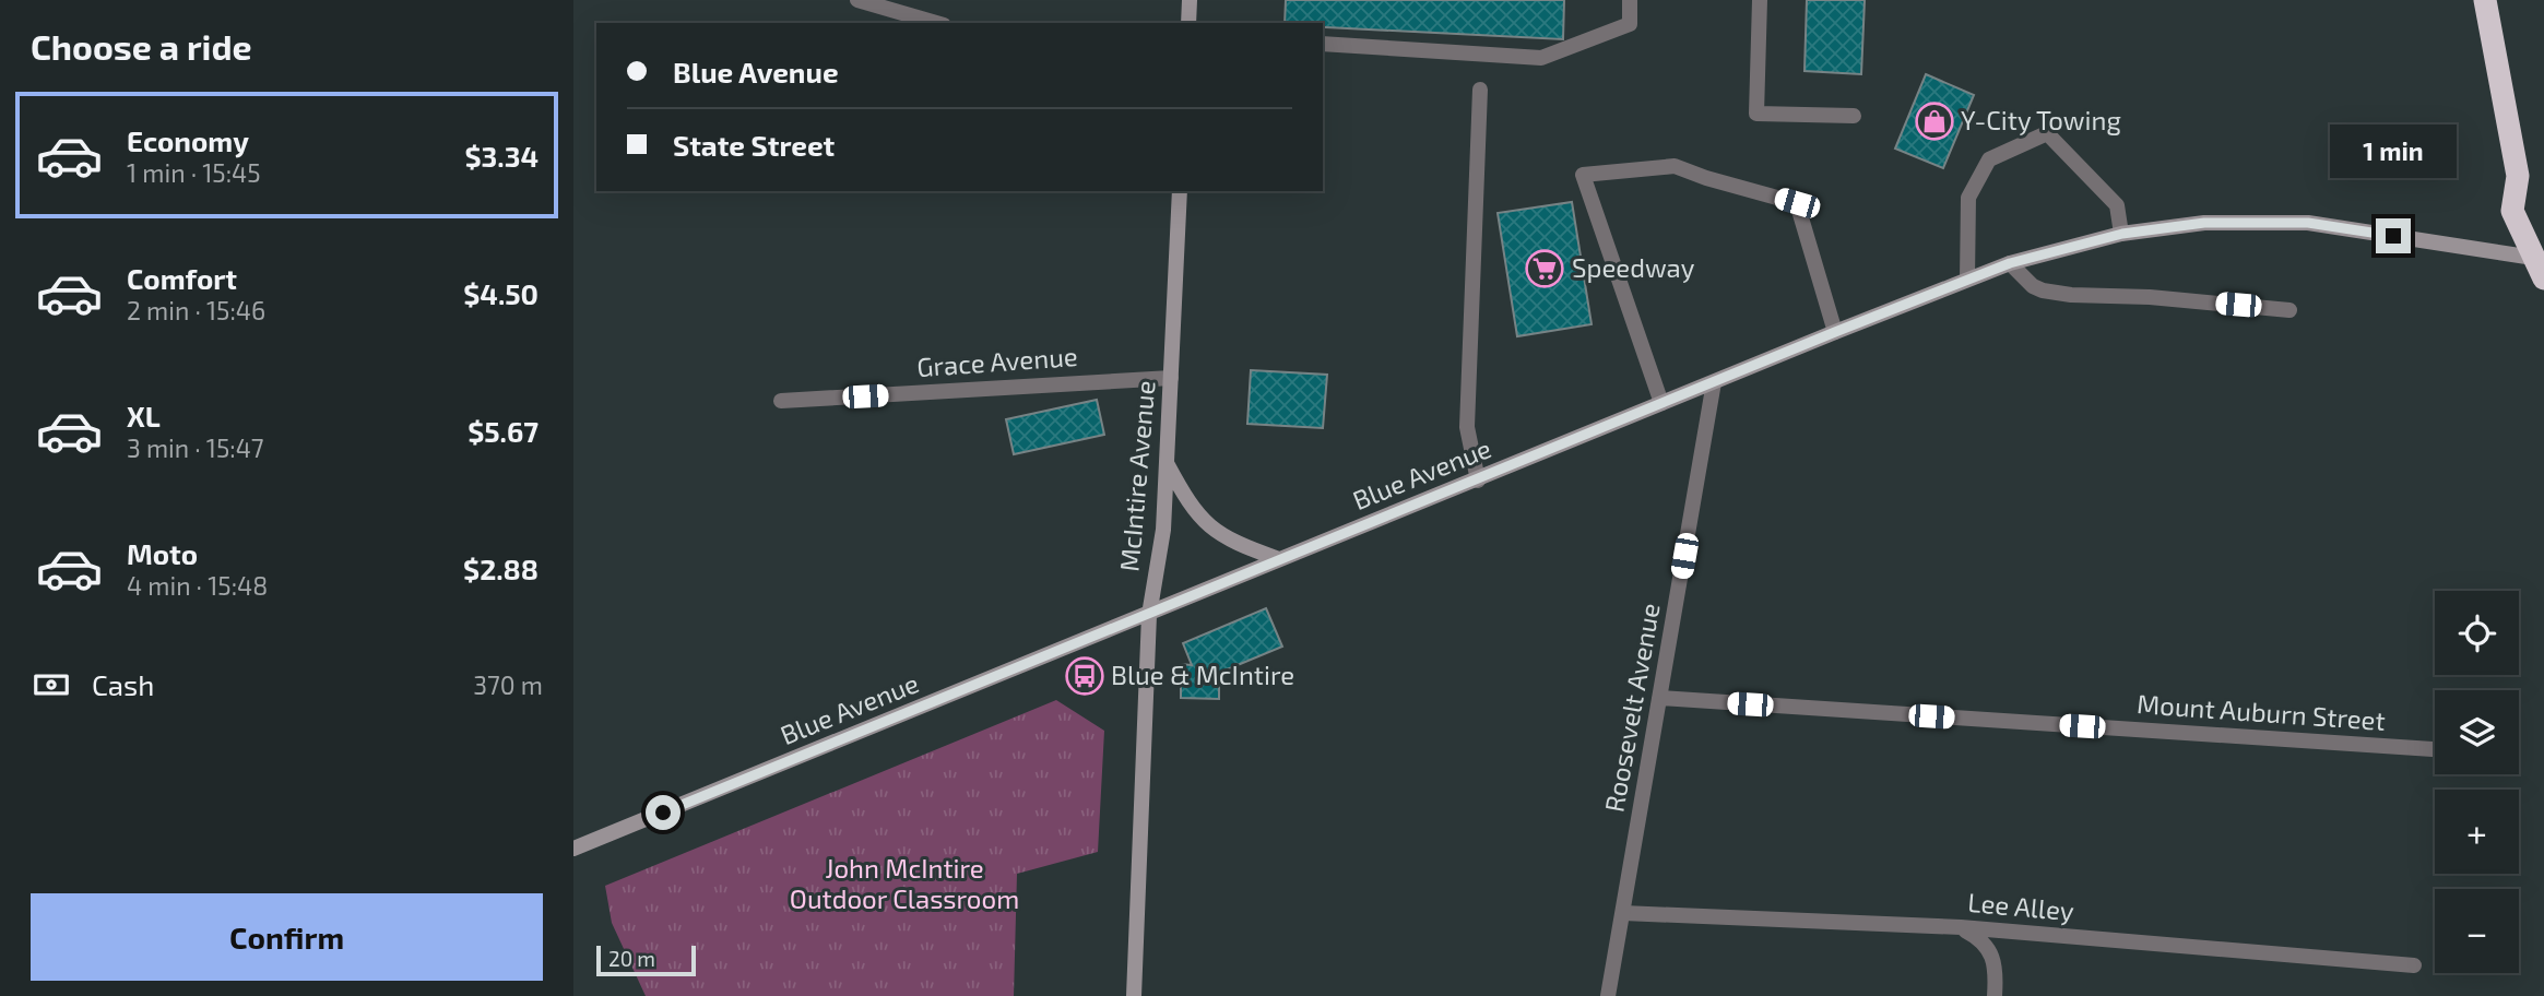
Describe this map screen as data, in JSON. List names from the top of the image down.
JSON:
{
  "streets": {
    "main road": ["Blue Avenue", "McIntire Avenue"],
    "street": [
      "Grace Avenue",
      "Roosevelt Avenue",
      "Mount Auburn Street",
      "Lee Alley"
    ]
  },
  "crossings": [
    ["Grace Avenue", "McIntire Avenue"],
    ["Blue Avenue", "McIntire Avenue"],
    ["Blue Avenue", "Roosevelt Avenue"],
    ["Roosevelt Avenue", "Mount Auburn Street"],
    ["Roosevelt Avenue", "Lee Alley"]
  ],
  "parks": ["John McIntire Outdoor Classroom"],
  "places": {
    "shop": ["Y-City Towing"],
    "supermarket": ["Speedway"],
    "bus stop": ["Blue & McIntire"]
  },
  "scale_bar": "20 m",
  "page": {
    "heading": "Choose a ride",
    "banner": ["Blue Avenue", "State Street"],
    "list": [
      {
        "name": "Economy",
        "note": "1 min · 15:45",
        "value": "$3.34"
      },
      {
        "name": "Comfort",
        "note": "2 min · 15:46",
        "value": "$4.50"
      },
      {
        "name": "XL",
        "note": "3 min · 15:47",
        "value": "$5.67"
      },
      {
        "name": "Moto",
        "note": "4 min · 15:48",
        "value": "$2.88"
      }
    ],
    "bubble": "1 min",
    "map_buttons": ["+", "−"],
    "pay": ["Cash", "370 m"],
    "buttons": "Confirm",
    "scale": "20 m"
  }
}
